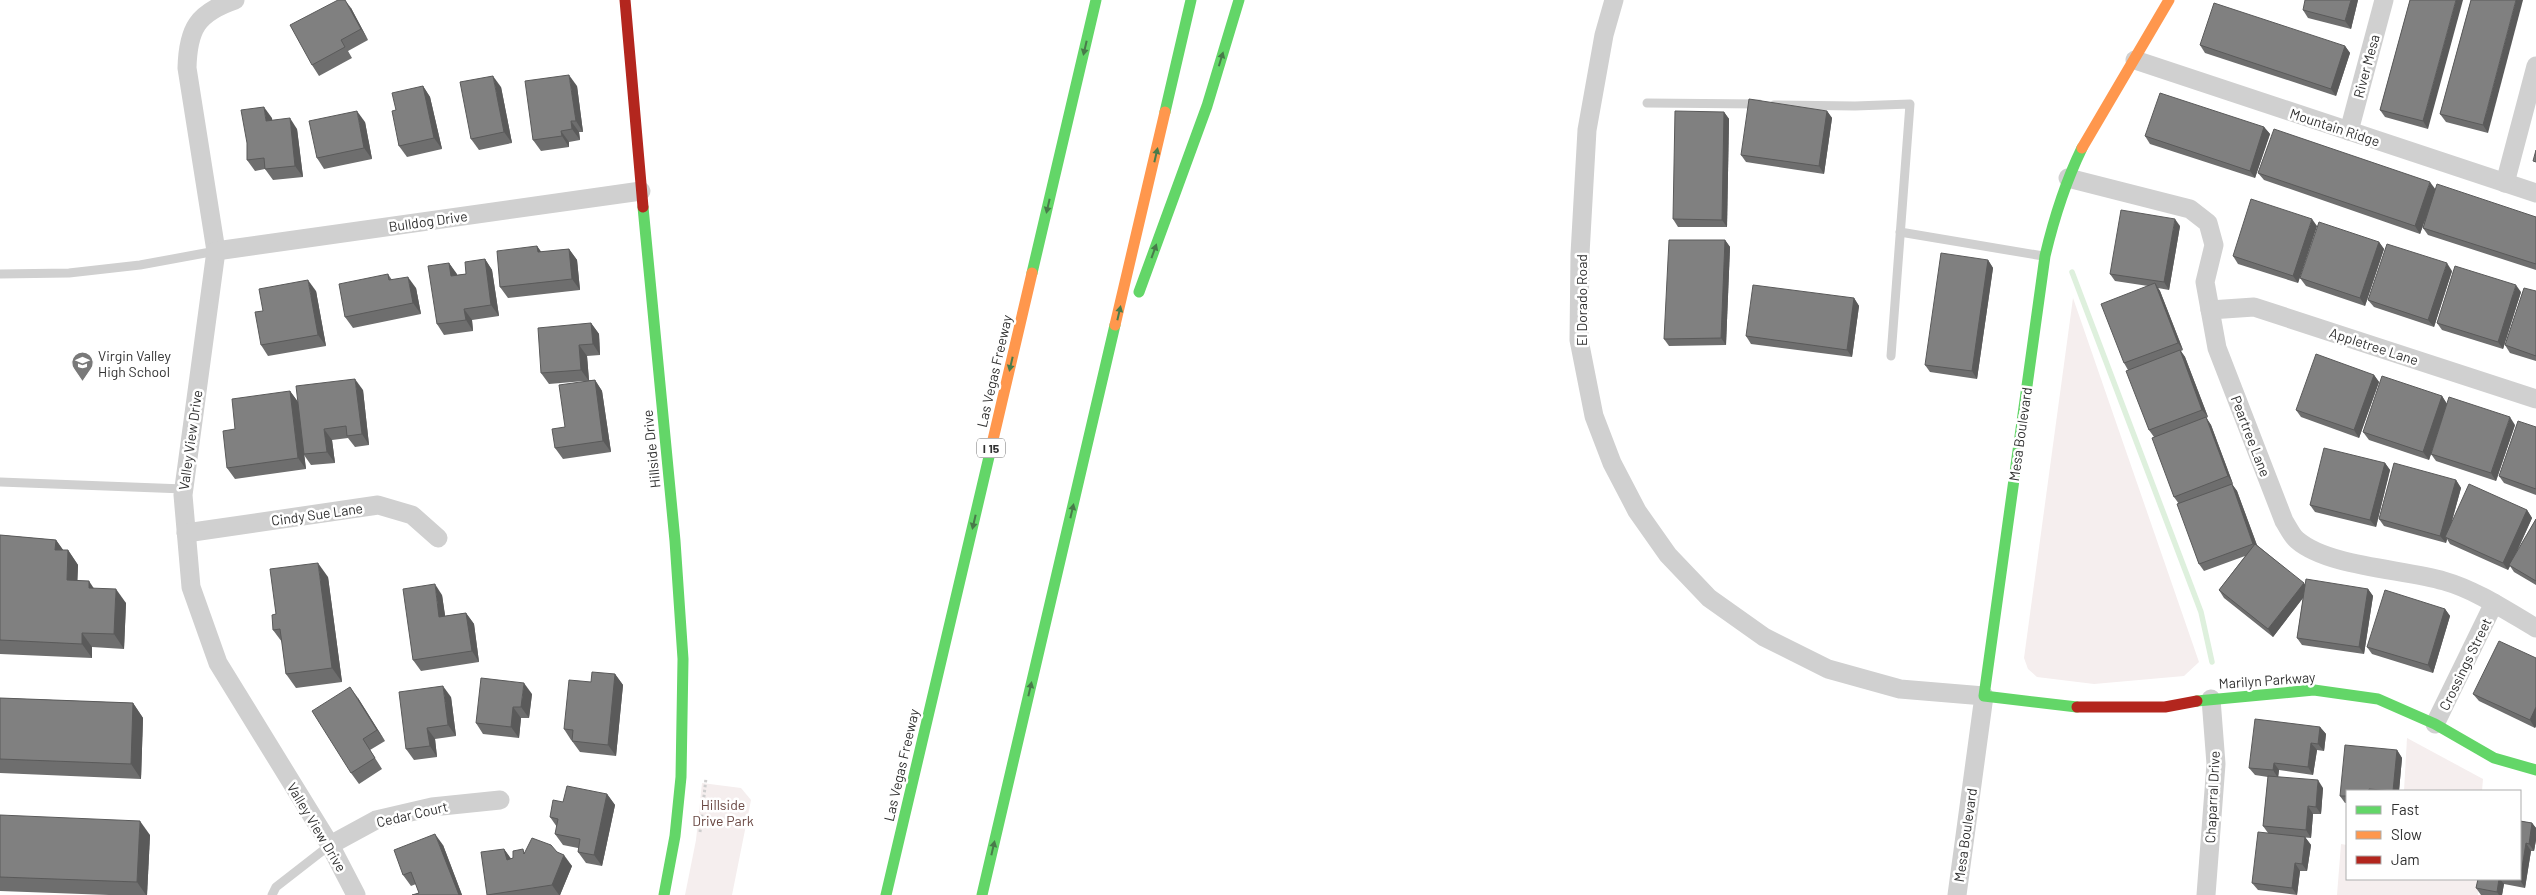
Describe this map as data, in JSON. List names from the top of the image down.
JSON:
{
  "streets": {
    "main road": [
      "Las Vegas Freeway",
      "Mesa Boulevard",
      "I 15",
      "Hillside Drive",
      "Marilyn Parkway"
    ],
    "street": [
      "River Mesa",
      "Mountain Ridge",
      "Bulldog Drive",
      "El Dorado Road",
      "Appletree Lane",
      "Peartree Lane",
      "Valley View Drive",
      "Cindy Sue Lane",
      "Crossings Street",
      "Chaparral Drive",
      "Cedar Court"
    ]
  },
  "crossings": [
    ["River Mesa", "Mountain Ridge"],
    ["Mountain Ridge", "Mesa Boulevard"],
    ["Bulldog Drive", "Valley View Drive"],
    ["Bulldog Drive", "Hillside Drive"],
    ["El Dorado Road", "Mesa Boulevard"],
    ["El Dorado Road", "Marilyn Parkway"],
    ["Appletree Lane", "Peartree Lane"],
    ["Mesa Boulevard", "Peartree Lane"],
    ["Mesa Boulevard", "Marilyn Parkway"],
    ["Peartree Lane", "Crossings Street"],
    ["Valley View Drive", "Cindy Sue Lane"],
    ["Valley View Drive", "Cedar Court"],
    ["Crossings Street", "Marilyn Parkway"],
    ["Marilyn Parkway", "Chaparral Drive"]
  ],
  "parks": ["Hillside Drive Park"],
  "places": {
    "school or university": ["Virgin Valley High School"]
  },
  "legend": ["Fast", "Slow", "Jam"]
}
